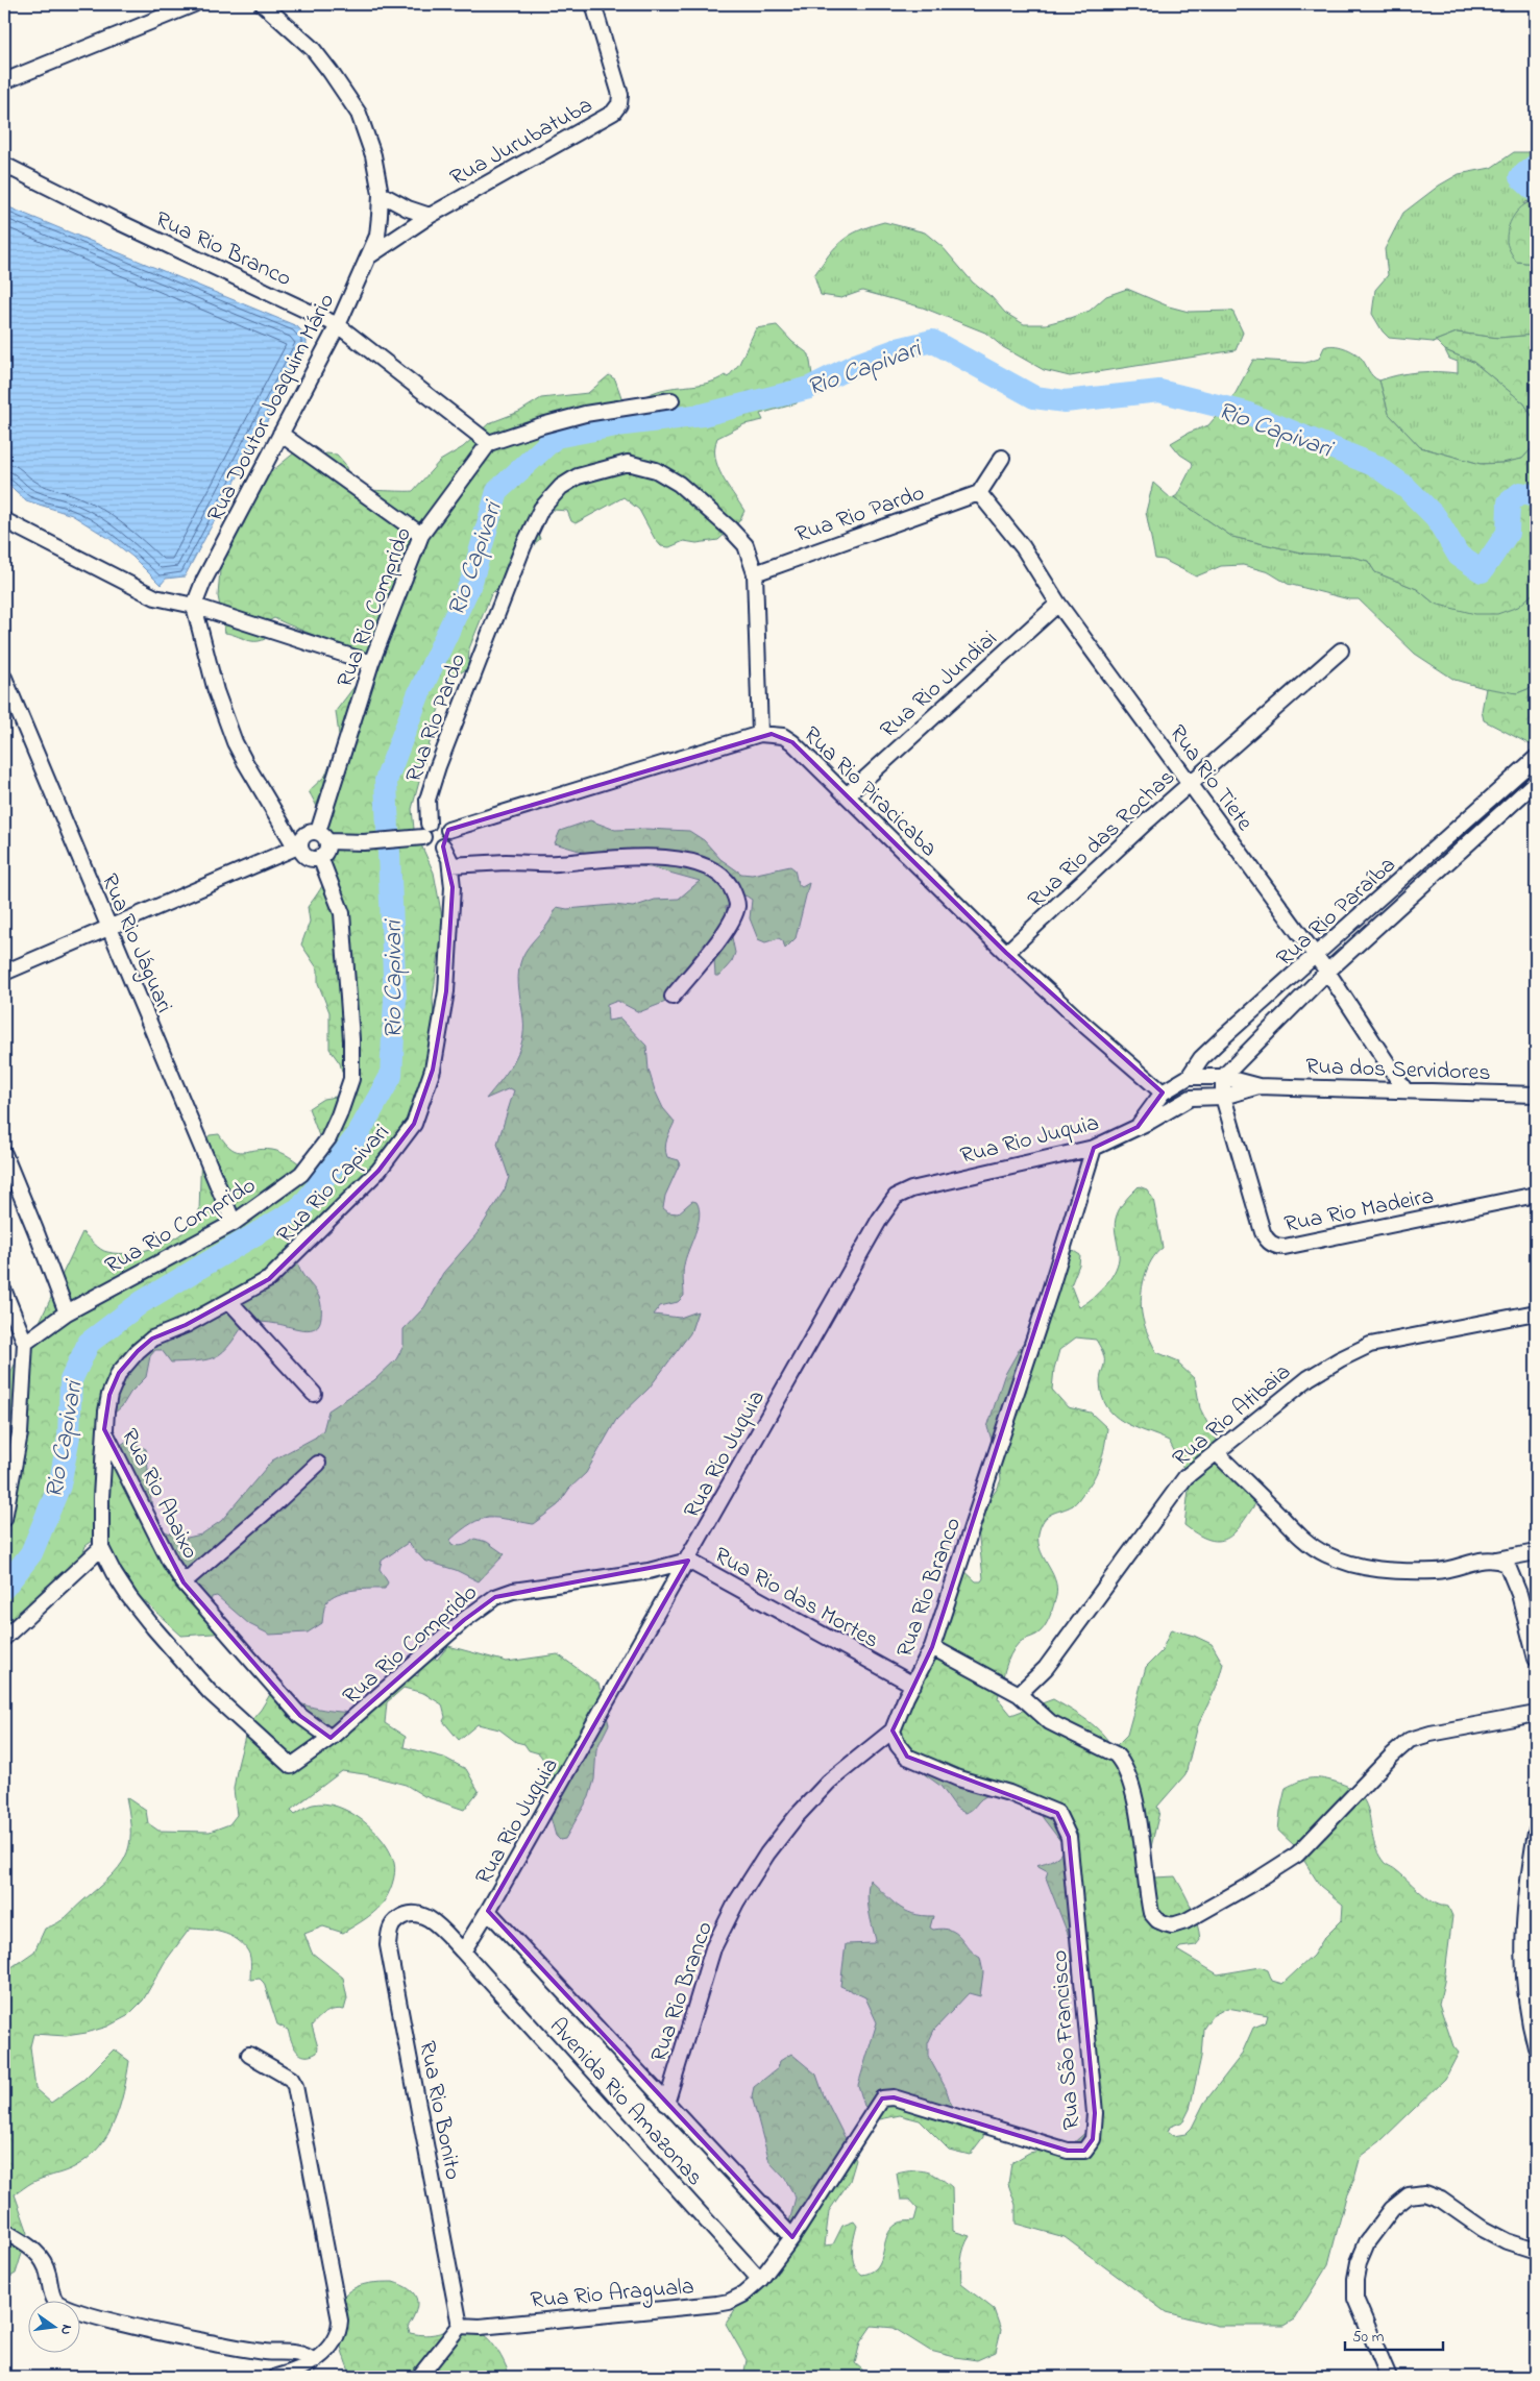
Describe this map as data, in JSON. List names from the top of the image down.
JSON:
{
  "streets": {
    "street": [
      "Rua Jurubatuba",
      "Rua Rio Branco",
      "Rua Doutor Joaquim Mário",
      "Rua Rio Pardo",
      "Rua Rio Comprido",
      "Rua Rio Jundiai",
      "Rua Rio Tiete",
      "Rua Rio Piracicaba",
      "Rua Rio das Rochas",
      "Rua Rio Paraíba",
      "Rua Rio Jáguari",
      "Rua dos Servidores",
      "Rua Rio Juquia",
      "Rua Rio Capivari",
      "Rua Rio Madeira",
      "Rua Rio Atibaia",
      "Rua Rio Abaixo",
      "Rua Rio das Mortes",
      "Rua São Francisco",
      "Avenida Rio Amazonas",
      "Rua Rio Bonito",
      "Rua Rio Araguala"
    ]
  },
  "crossings": [
    ["Rua Jurubatuba", "Rua Doutor Joaquim Mário"],
    ["Rua Rio Branco", "Rua Doutor Joaquim Mário"],
    ["Rua Rio Branco", "Rua Rio Comprido"],
    ["Rua Rio Branco", "Rua Rio Juquia"],
    ["Rua Rio Branco", "Rua Rio das Mortes"],
    ["Rua Rio Branco", "Rua São Francisco"],
    ["Rua Rio Branco", "Avenida Rio Amazonas"],
    ["Rua Rio Pardo", "Rua Rio Tiete"],
    ["Rua Rio Pardo", "Rua Rio Piracicaba"],
    ["Rua Rio Pardo", "Rua Rio Capivari"],
    ["Rua Rio Comprido", "Rua Rio Jáguari"],
    ["Rua Rio Comprido", "Rua Rio Juquia"],
    ["Rua Rio Comprido", "Rua Rio Abaixo"],
    ["Rua Rio Comprido", "Rua Rio das Mortes"],
    ["Rua Rio Jundiai", "Rua Rio Tiete"],
    ["Rua Rio Jundiai", "Rua Rio Piracicaba"],
    ["Rua Rio Tiete", "Rua Rio das Rochas"],
    ["Rua Rio Tiete", "Rua Rio Paraíba"],
    ["Rua Rio Tiete", "Rua dos Servidores"],
    ["Rua Rio Piracicaba", "Rua Rio das Rochas"],
    ["Rua Rio Piracicaba", "Rua Rio Paraíba"],
    ["Rua Rio Piracicaba", "Rua Rio Juquia"],
    ["Rua Rio Piracicaba", "Rua Rio Capivari"],
    ["Rua Rio Paraíba", "Rua dos Servidores"],
    ["Rua Rio Paraíba", "Rua Rio Juquia"],
    ["Rua Rio Paraíba", "Rua Rio Madeira"],
    ["Rua dos Servidores", "Rua Rio Juquia"],
    ["Rua dos Servidores", "Rua Rio Madeira"],
    ["Rua Rio Juquia", "Rua Rio das Mortes"],
    ["Rua Rio Juquia", "Avenida Rio Amazonas"],
    ["Rua Rio Juquia", "Rua Rio Bonito"],
    ["Rua Rio Capivari", "Rua Rio Abaixo"],
    ["Rua São Francisco", "Avenida Rio Amazonas"],
    ["Rua São Francisco", "Rua Rio Araguala"],
    ["Avenida Rio Amazonas", "Rua Rio Bonito"],
    ["Avenida Rio Amazonas", "Rua Rio Araguala"],
    ["Rua Rio Bonito", "Rua Rio Araguala"]
  ],
  "water": ["Rio Capivari"],
  "scale_bar": "50 m",
  "north": "right"
}
